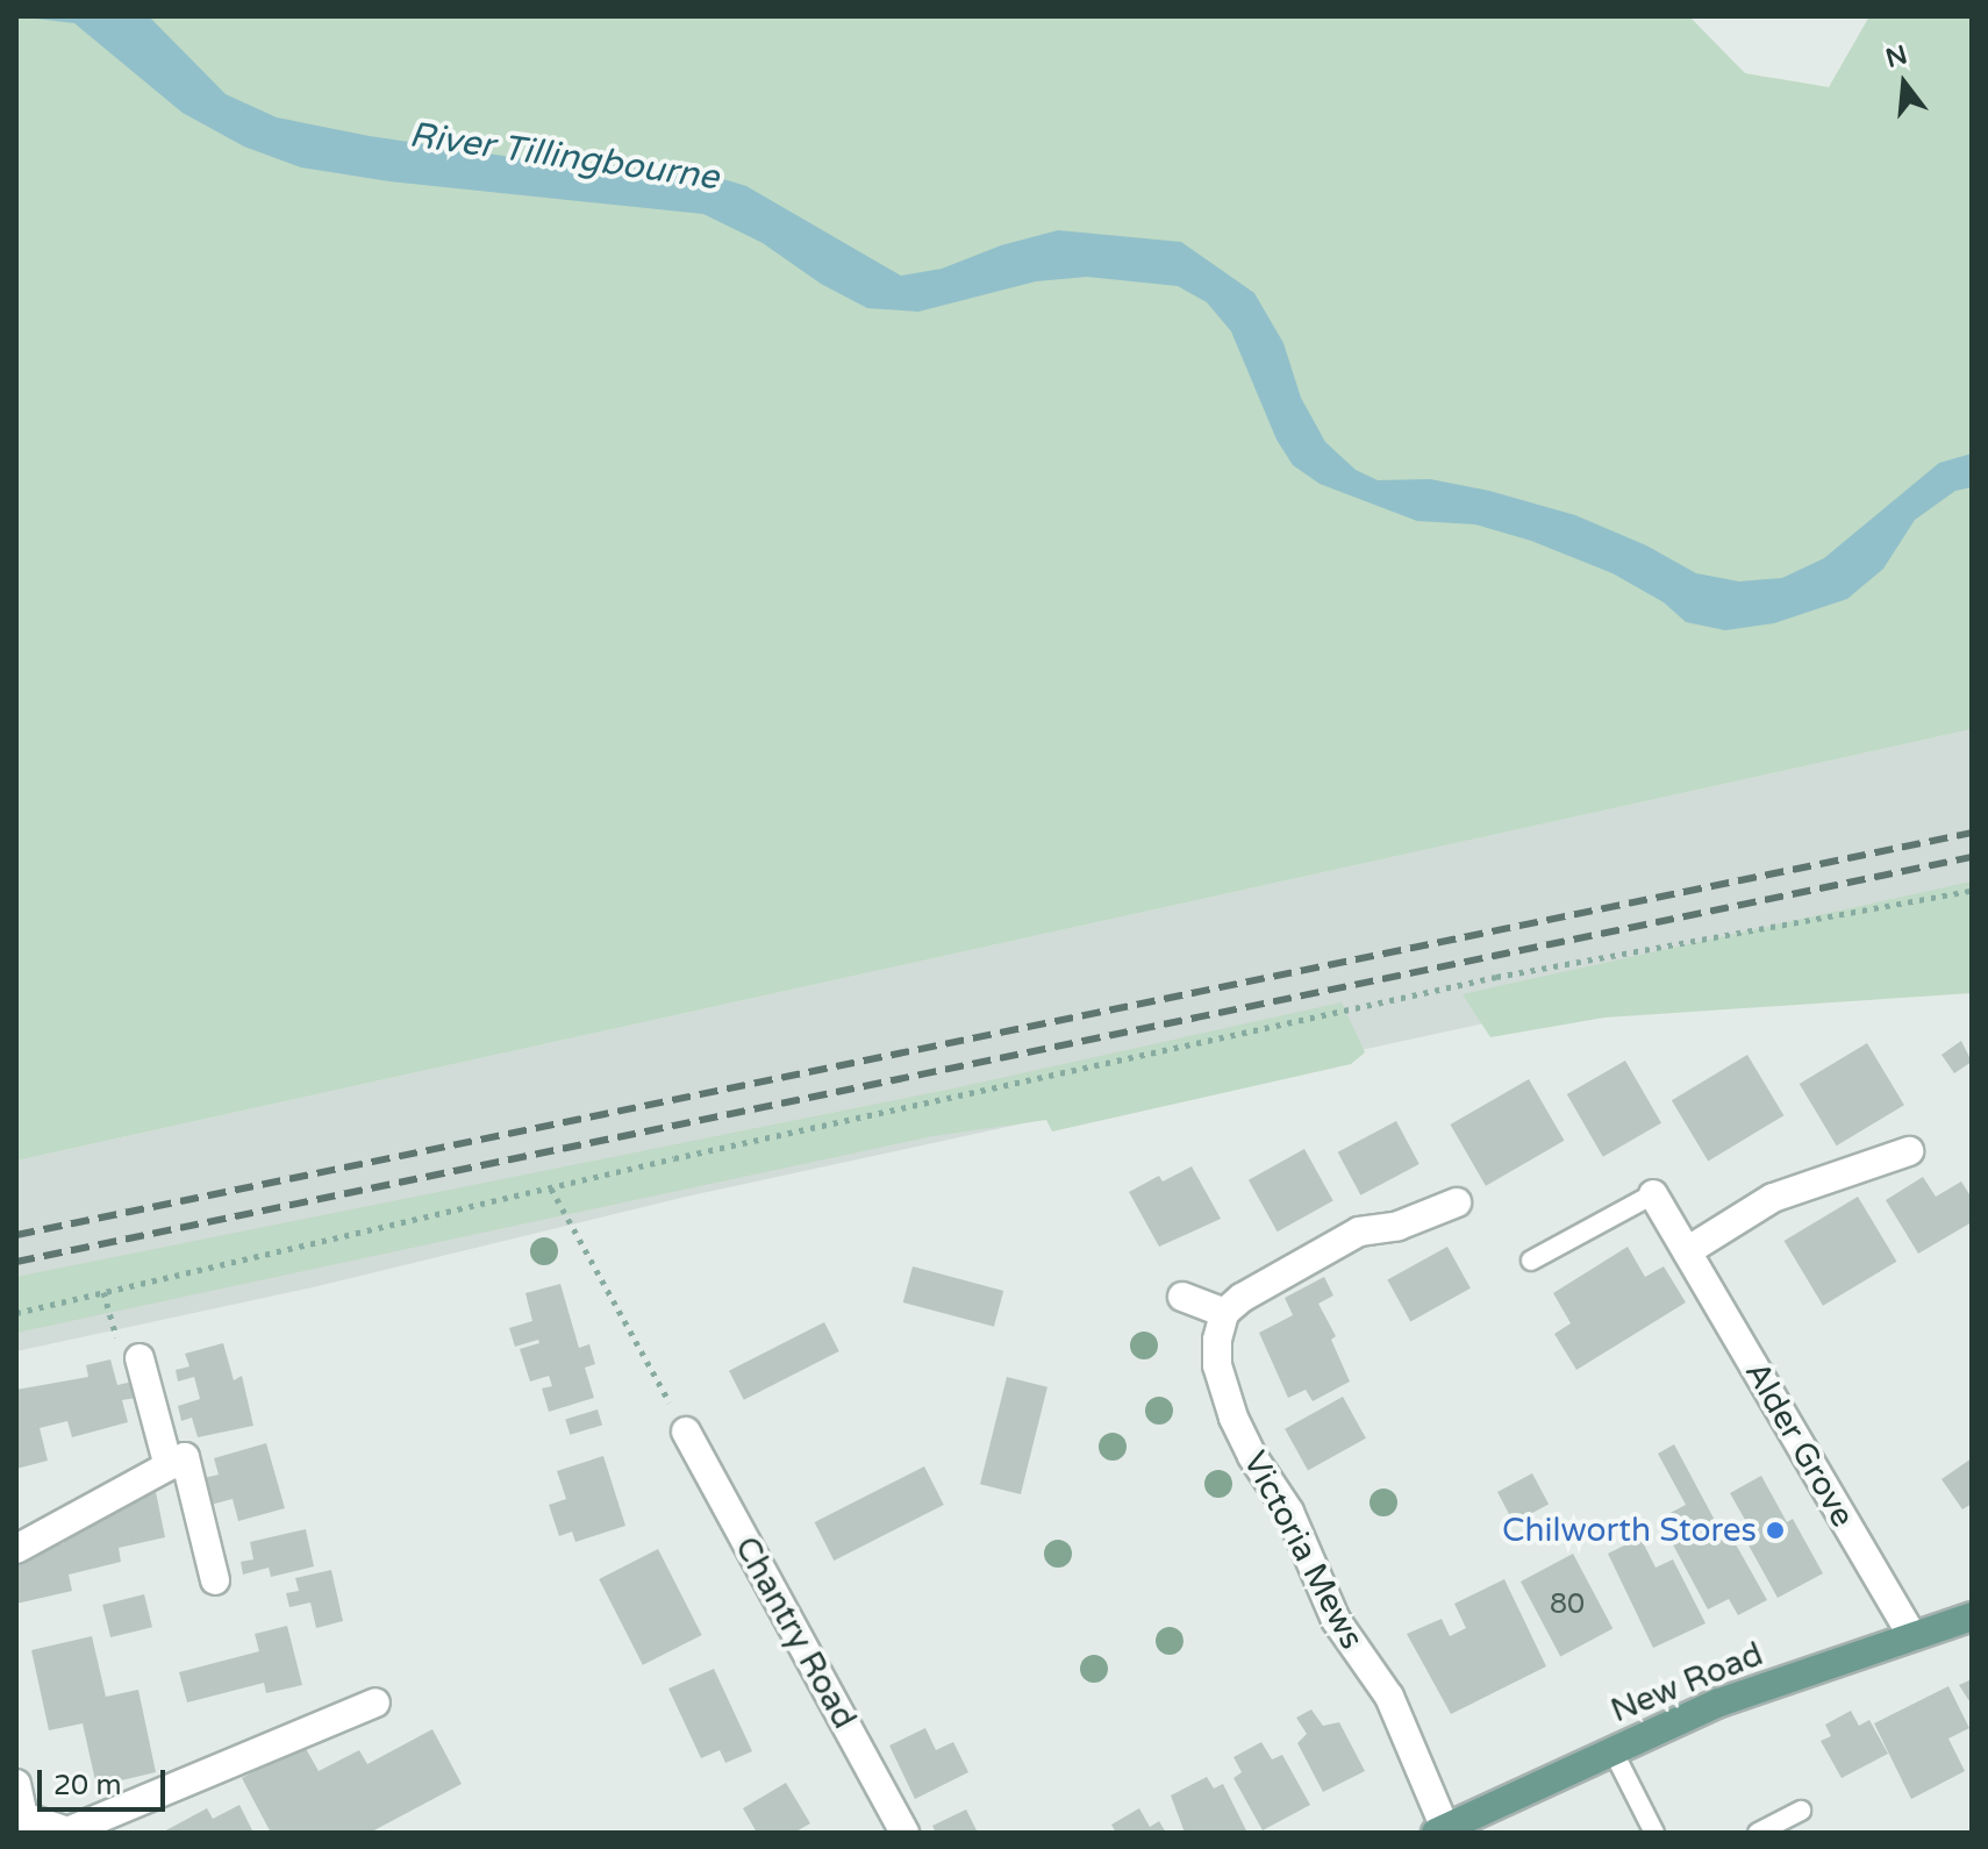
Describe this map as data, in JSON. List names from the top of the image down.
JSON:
{
  "streets": {
    "main road": ["New Road"],
    "street": ["Alder Grove", "Victoria Mews", "Chantry Road"]
  },
  "crossings": [
    ["Alder Grove", "New Road"],
    ["Victoria Mews", "New Road"]
  ],
  "water": ["River Tillingbourne"],
  "places": ["Chilworth Stores"],
  "house_numbers": ["80"],
  "scale_bar": "20 m",
  "north": "top"
}
